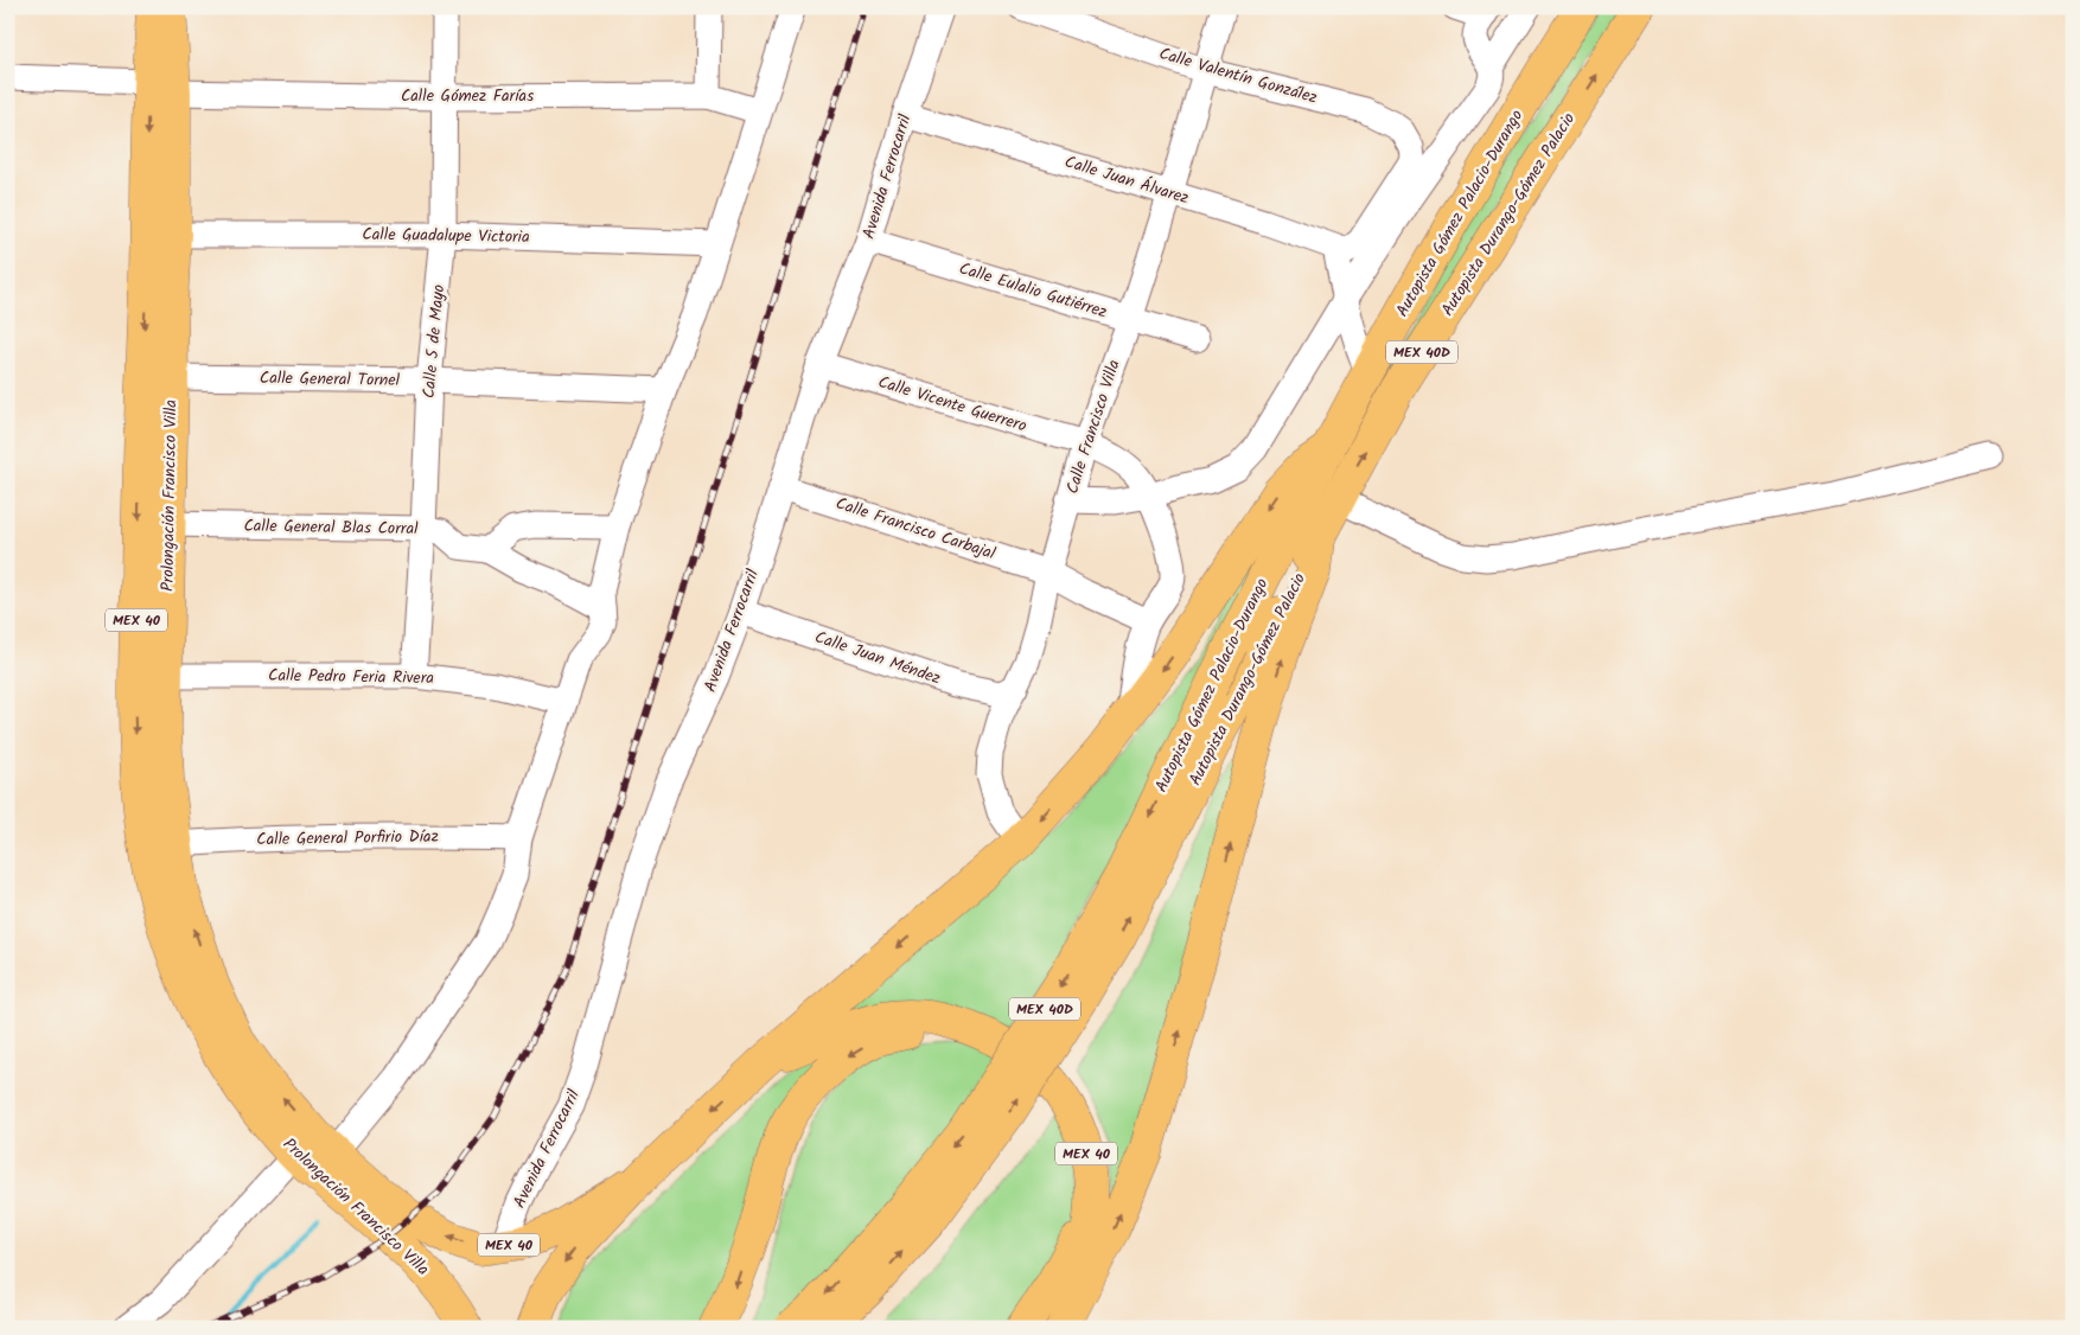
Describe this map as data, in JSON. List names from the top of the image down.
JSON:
{
  "streets": {
    "main road": [
      "Autopista Gómez Palacio-Durango",
      "Autopista Durango-Gómez Palacio",
      "MEX 40D",
      "Prolongación Francisco Villa",
      "MEX 40"
    ],
    "street": [
      "Calle Valentín González",
      "Calle Gómez Farías",
      "Avenida Ferrocarril",
      "Calle Juan Álvarez",
      "Calle Guadalupe Victoria",
      "Calle Eulalio Gutiérrez",
      "Calle 5 de Mayo",
      "Calle General Tornel",
      "Calle Vicente Guerrero",
      "Calle Francisco Villa",
      "Calle General Blas Corral",
      "Calle Francisco Carbajal",
      "Calle Juan Méndez",
      "Calle Pedro Feria Rivera",
      "Calle General Porfirio Díaz"
    ]
  },
  "crossings": [
    ["Calle Valentín González", "Calle Francisco Villa"],
    ["Calle Gómez Farías", "Calle 5 de Mayo"],
    ["Calle Gómez Farías", "Prolongación Francisco Villa"],
    ["Avenida Ferrocarril", "Calle Juan Álvarez"],
    ["Avenida Ferrocarril", "Calle Eulalio Gutiérrez"],
    ["Avenida Ferrocarril", "Calle Vicente Guerrero"],
    ["Avenida Ferrocarril", "Prolongación Francisco Villa"],
    ["Avenida Ferrocarril", "Calle Francisco Carbajal"],
    ["Avenida Ferrocarril", "Calle Juan Méndez"],
    ["Calle Juan Álvarez", "Calle Francisco Villa"],
    ["Calle Guadalupe Victoria", "Calle 5 de Mayo"],
    ["Calle Guadalupe Victoria", "Prolongación Francisco Villa"],
    ["Calle Eulalio Gutiérrez", "Calle Francisco Villa"],
    ["Calle 5 de Mayo", "Calle General Tornel"],
    ["Calle 5 de Mayo", "Calle General Blas Corral"],
    ["Calle 5 de Mayo", "Calle Pedro Feria Rivera"],
    ["Calle General Tornel", "Prolongación Francisco Villa"],
    ["Calle Vicente Guerrero", "Calle Francisco Villa"],
    ["Calle Vicente Guerrero", "Calle Francisco Carbajal"],
    ["Calle Francisco Villa", "Calle Francisco Carbajal"],
    ["Calle Francisco Villa", "Calle Juan Méndez"],
    ["Prolongación Francisco Villa", "Calle General Blas Corral"],
    ["Prolongación Francisco Villa", "MEX 40"],
    ["Prolongación Francisco Villa", "Calle Pedro Feria Rivera"],
    ["Prolongación Francisco Villa", "Calle General Porfirio Díaz"]
  ]
}
